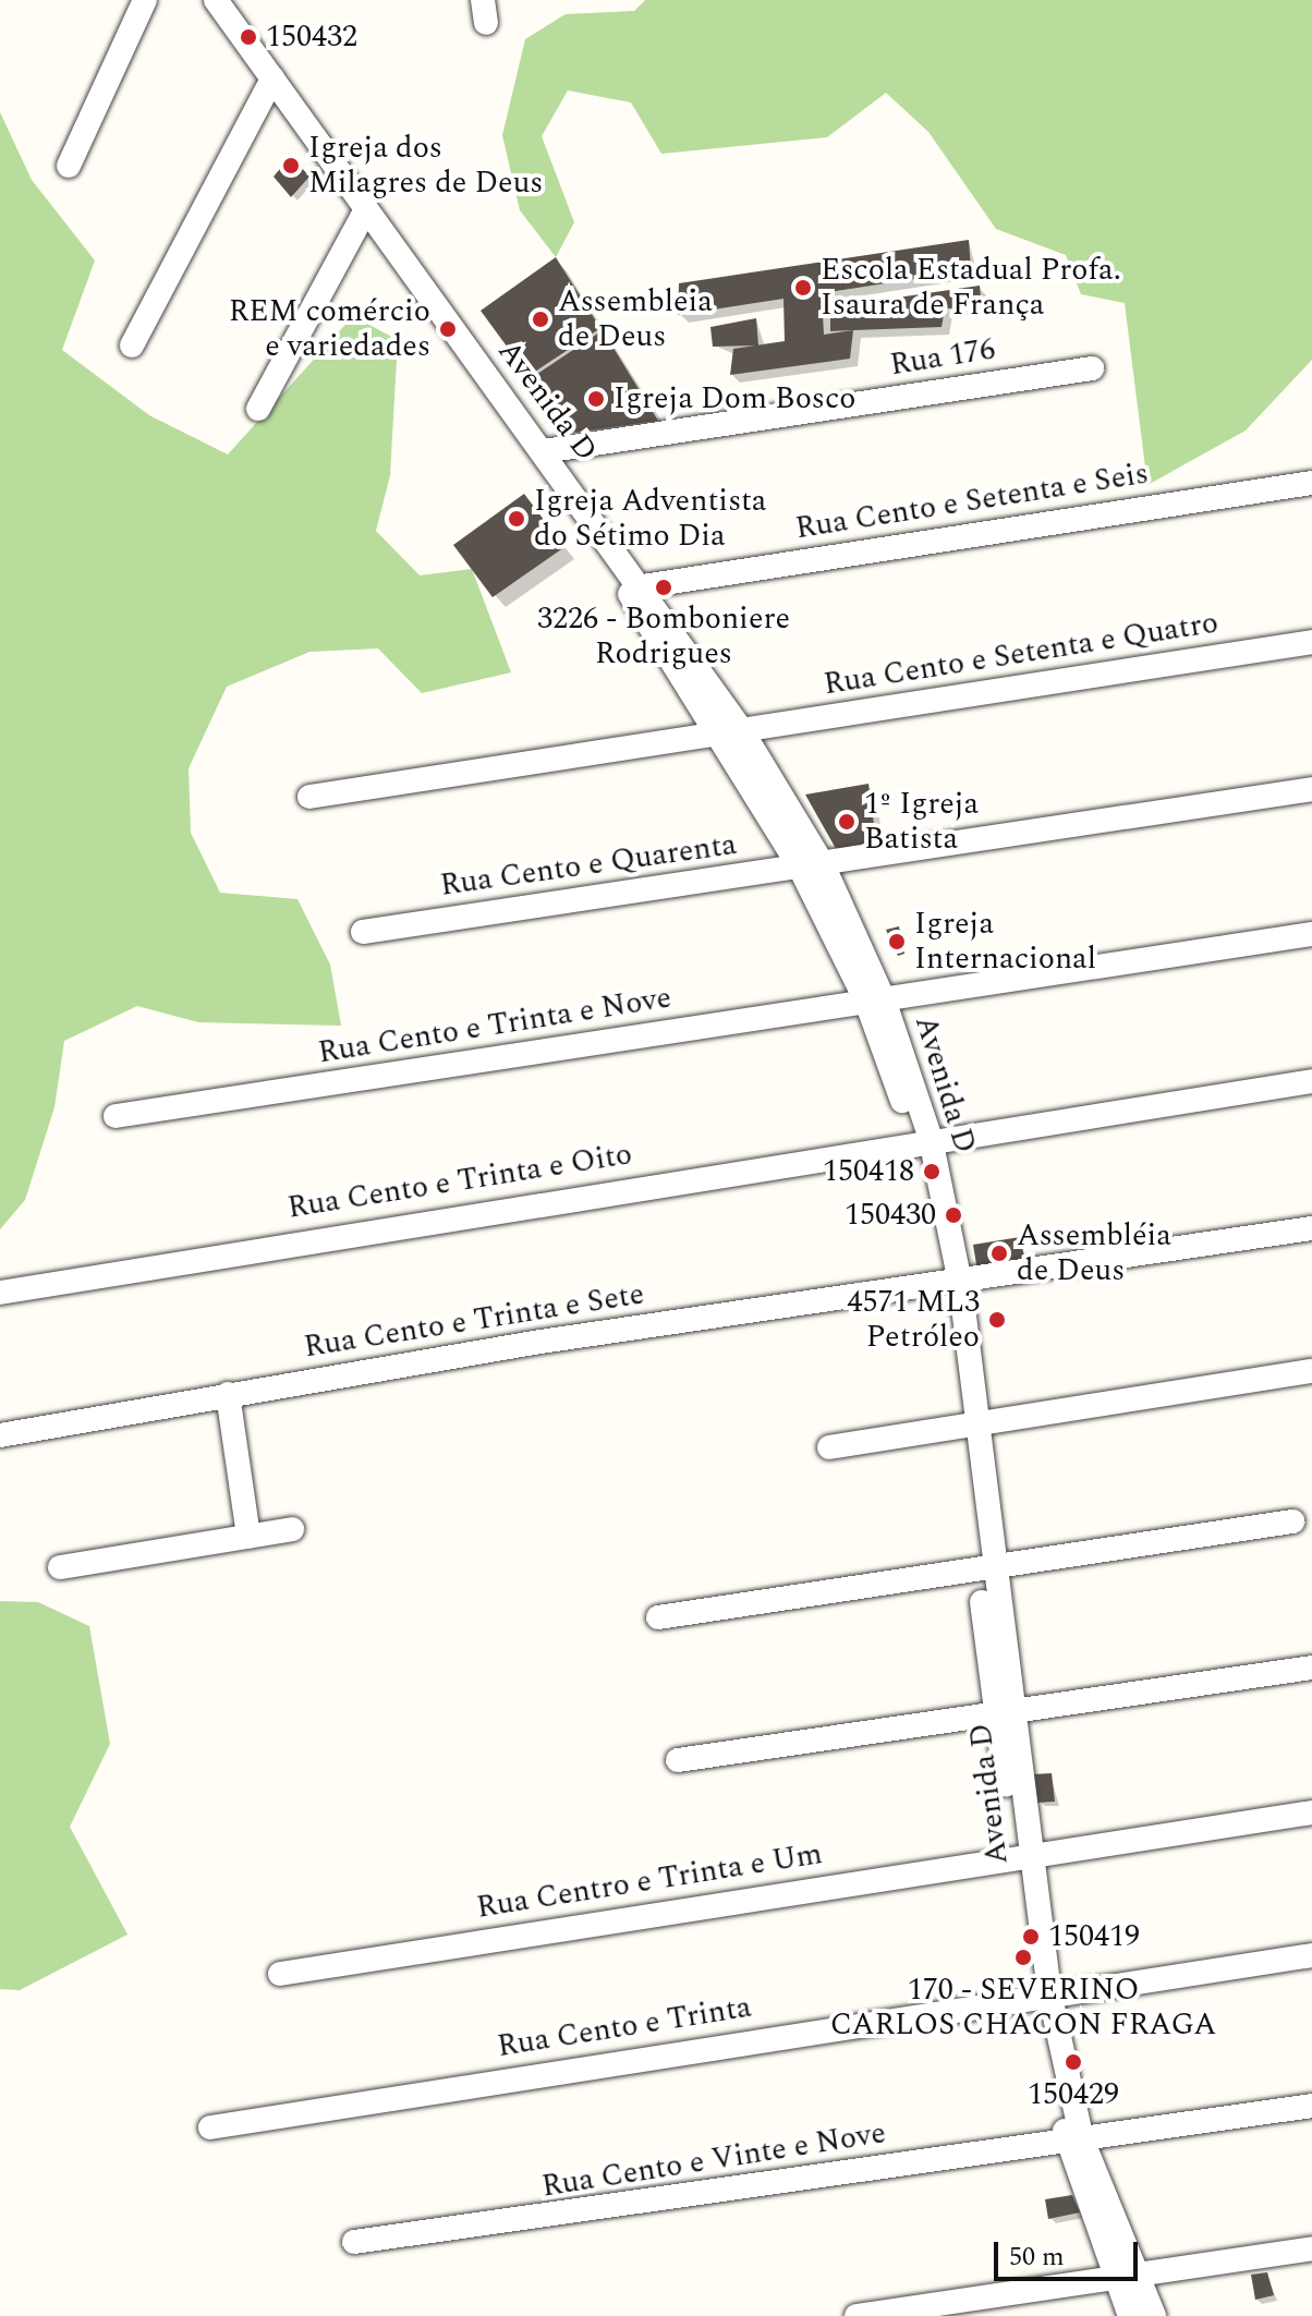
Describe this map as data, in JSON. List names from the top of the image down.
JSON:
{
  "streets": {
    "street": [
      "Rua 176",
      "Avenida D",
      "Rua Cento e Setenta e Seis",
      "Rua Cento e Setenta e Quatro",
      "Rua Cento e Quarenta",
      "Rua Cento e Trinta e Nove",
      "Rua Cento e Trinta e Oito",
      "Rua Cento e Trinta e Sete",
      "Rua Centro e Trinta e Um",
      "Rua Cento e Trinta",
      "Rua Cento e Vinte e Nove"
    ]
  },
  "crossings": [
    ["Rua 176", "Avenida D"],
    ["Avenida D", "Rua Cento e Setenta e Seis"],
    ["Avenida D", "Rua Cento e Setenta e Quatro"],
    ["Avenida D", "Rua Cento e Quarenta"],
    ["Avenida D", "Rua Cento e Trinta e Nove"],
    ["Avenida D", "Rua Cento e Trinta e Oito"],
    ["Avenida D", "Rua Cento e Trinta e Sete"],
    ["Avenida D", "Rua Centro e Trinta e Um"],
    ["Avenida D", "Rua Cento e Trinta"],
    ["Avenida D", "Rua Cento e Vinte e Nove"]
  ],
  "places": [
    "150432",
    "Igreja dos Milagres de Deus",
    "Escola Estadual Profa. Isaura de França",
    "Assembleia de Deus",
    "REM comércio e variedades",
    "Igreja Dom Bosco",
    "Igreja Adventista do Sétimo Dia",
    "3226 - Bomboniere Rodrigues",
    "1º Igreja Batista",
    "Igreja Internacional",
    "150418",
    "150430",
    "Assembléia de Deus",
    "4571 ML3 Petróleo",
    "150419",
    "170 - SEVERINO CARLOS CHACON FRAGA",
    "150429"
  ],
  "scale_bar": "50 m"
}
